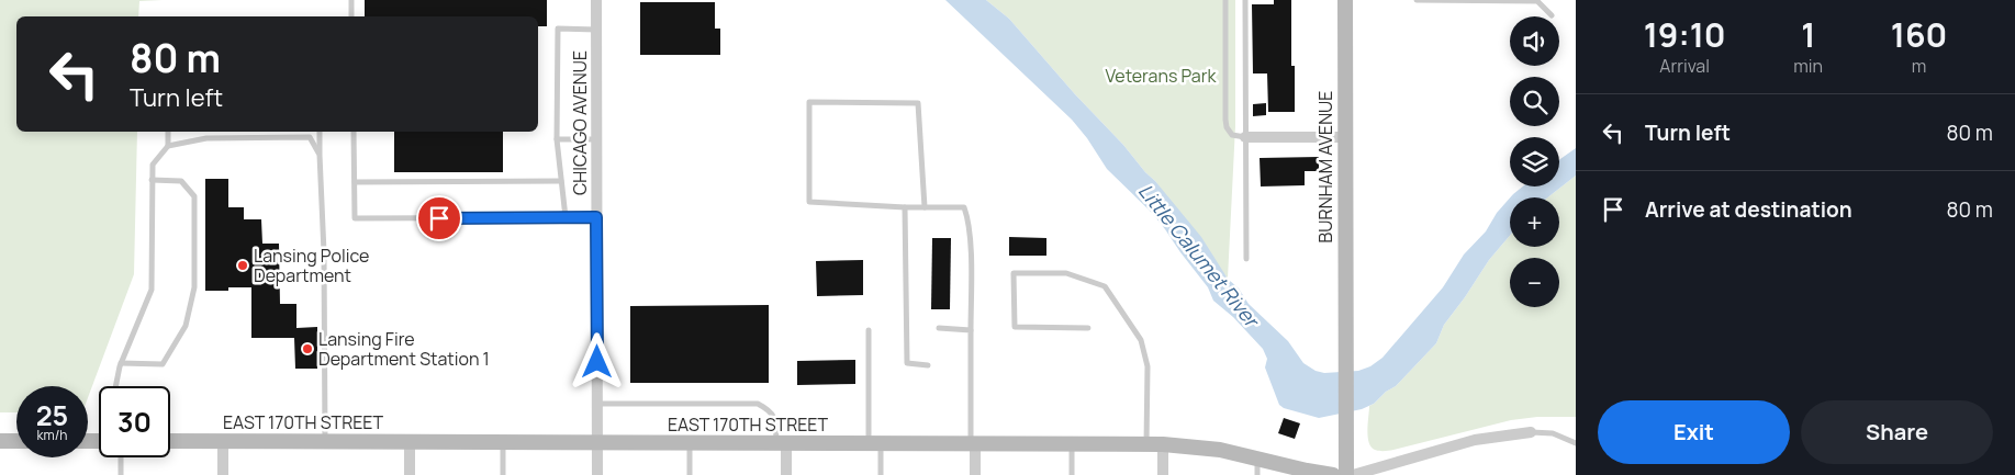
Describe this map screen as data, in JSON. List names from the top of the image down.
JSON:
{
  "streets": {
    "street": ["CHICAGO AVENUE", "BURNHAM AVENUE", "EAST 170TH STREET"]
  },
  "crossings": [
    ["CHICAGO AVENUE", "EAST 170TH STREET"]
  ],
  "water": ["Little Calumet River"],
  "parks": ["Veterans Park"],
  "places": ["Lansing Police Department", "Lansing Fire Department Station 1"],
  "page": {
    "eta": [
      "19:10",
      "Arrival",
      "1",
      "min",
      "160",
      "m"
    ],
    "map_buttons": ["+", "−"],
    "turn": ["80 m", "Turn left"],
    "list": [
      {
        "name": "Turn left",
        "value": "80 m"
      },
      {
        "name": "Arrive at destination",
        "value": "80 m"
      }
    ],
    "speed": "25 km/h",
    "limit": "30",
    "buttons": ["Exit", "Share"]
  }
}
